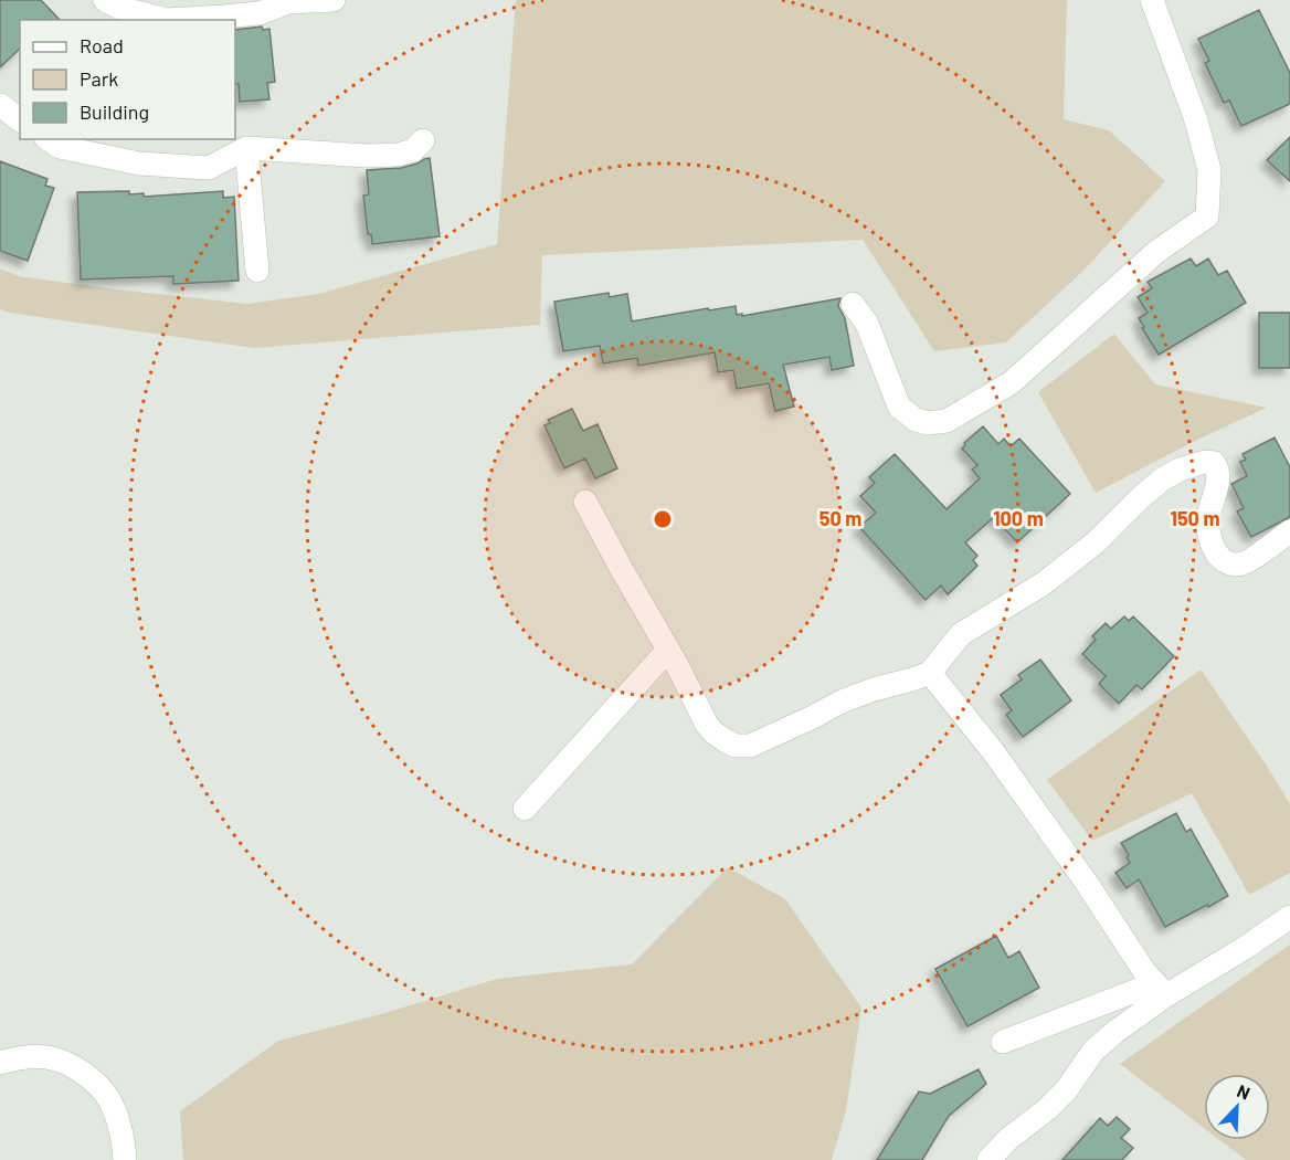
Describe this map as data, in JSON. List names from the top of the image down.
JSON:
{
  "legend": ["Road", "Park", "Building"],
  "north": "top right",
  "rings": ["50 m", "100 m", "150 m"]
}
